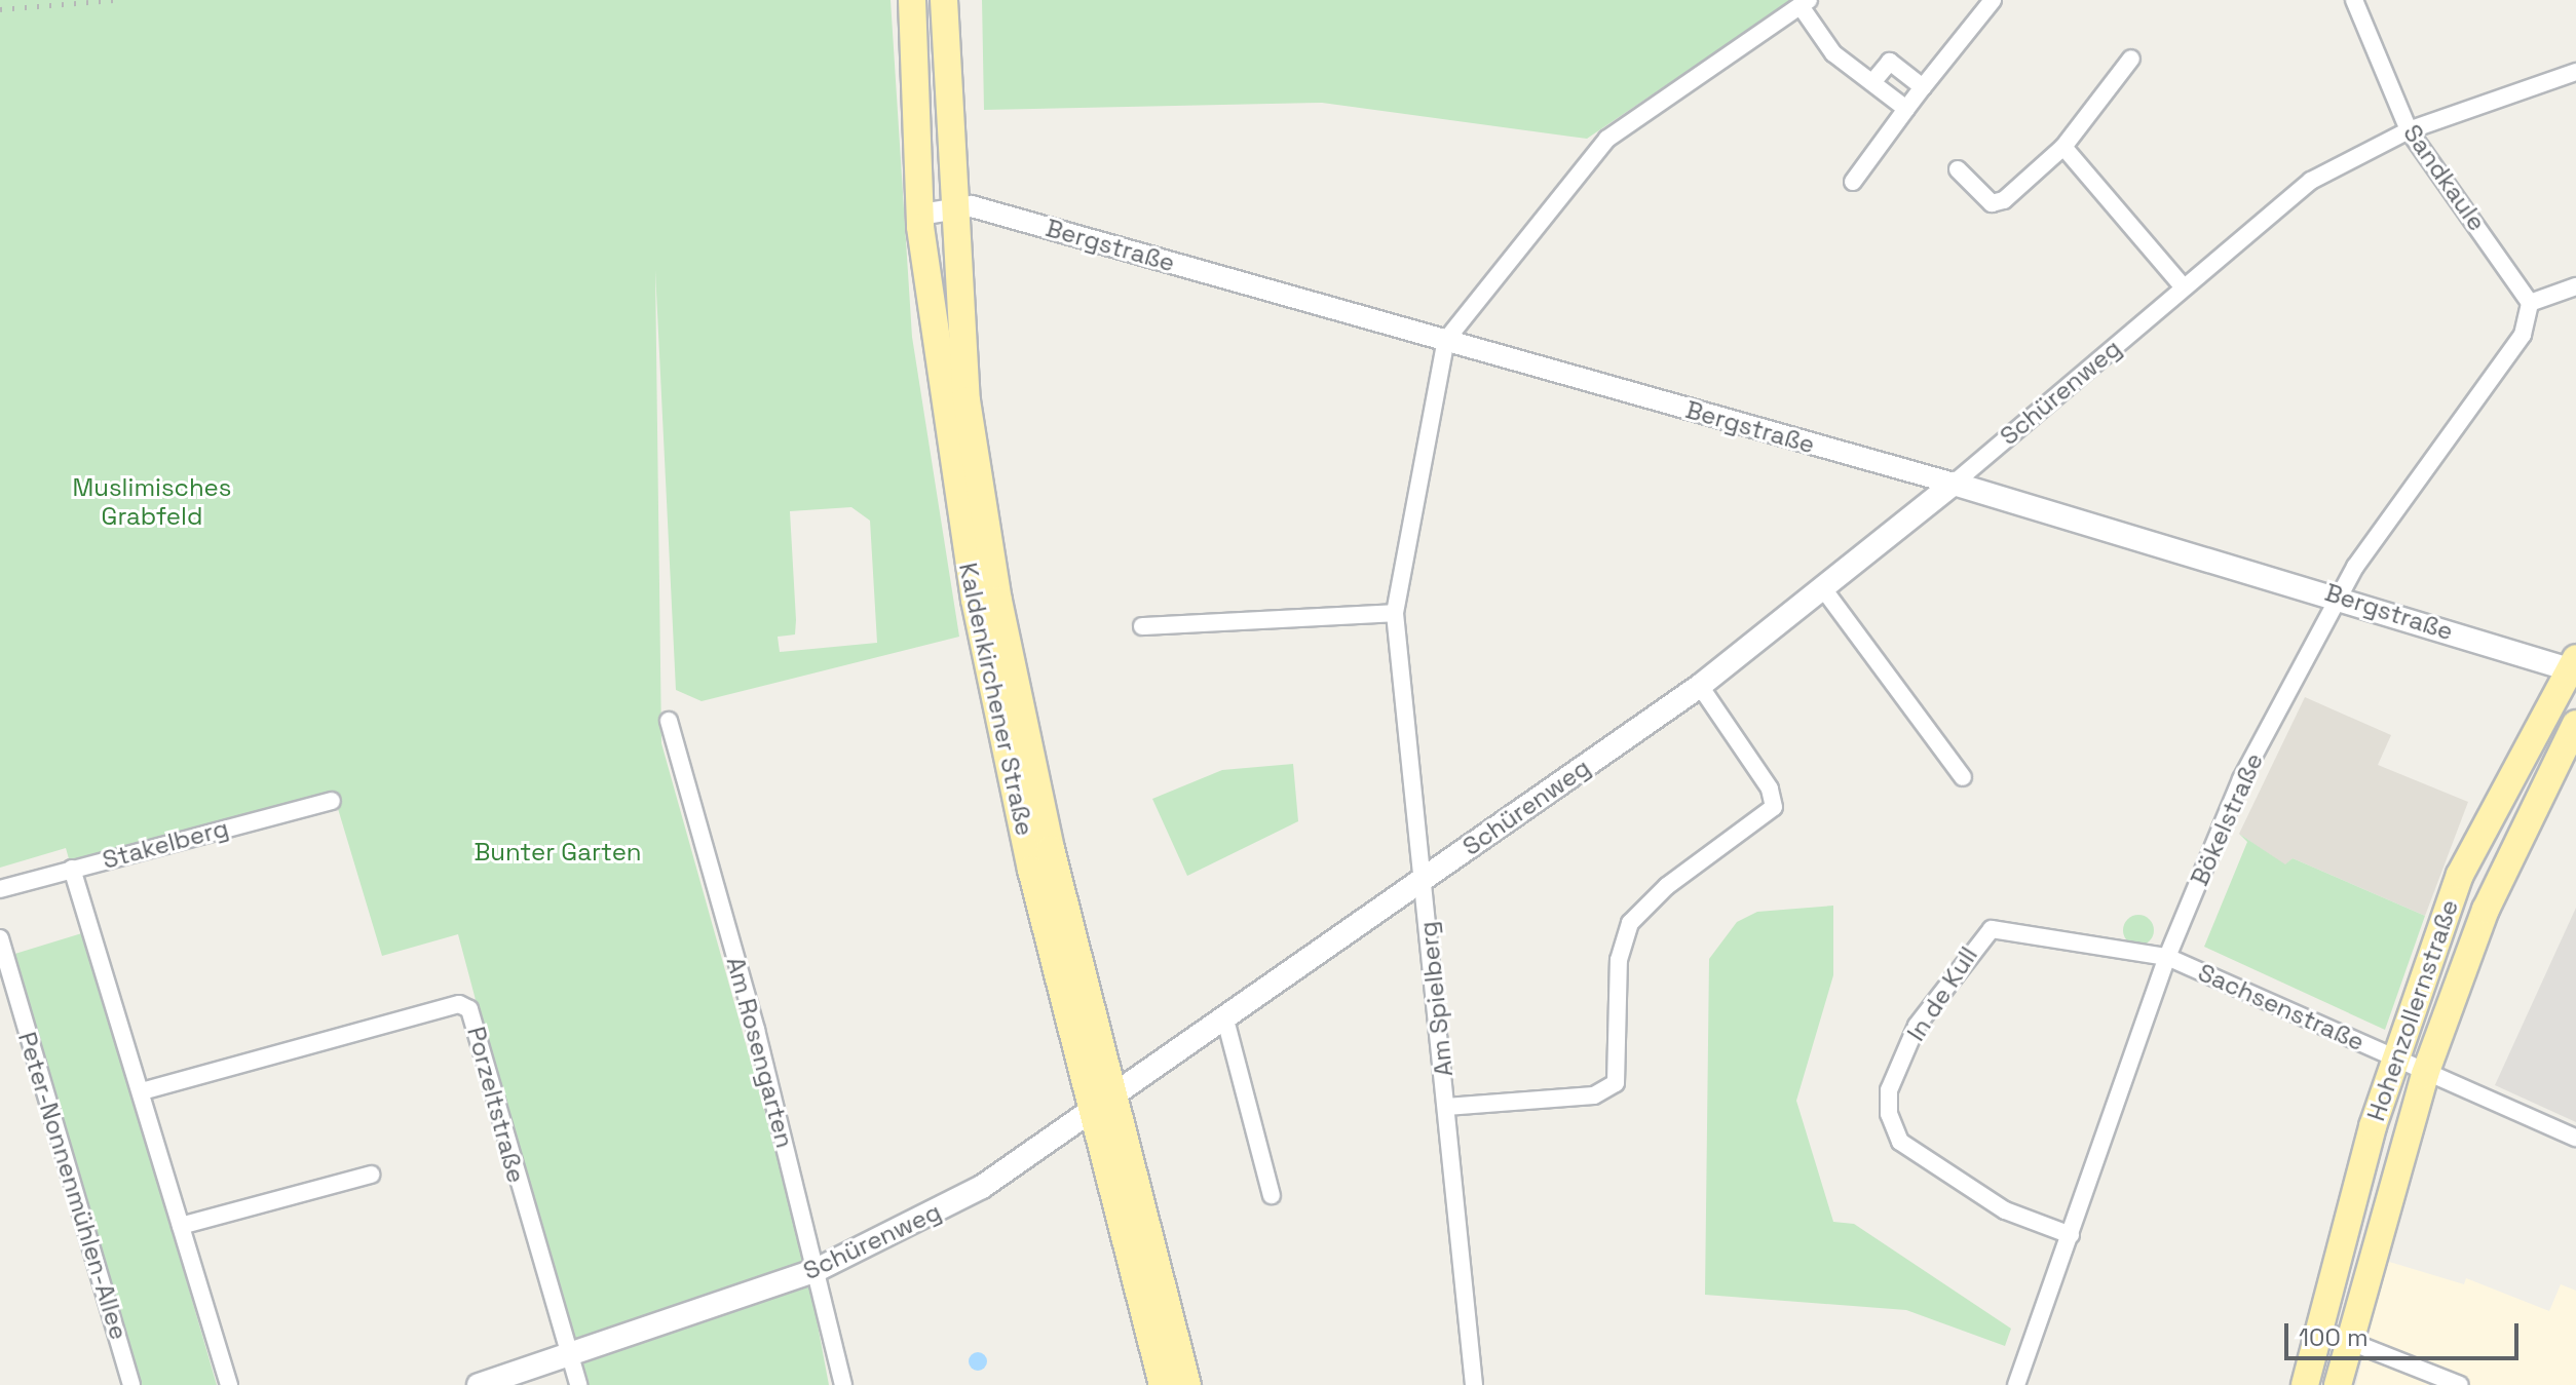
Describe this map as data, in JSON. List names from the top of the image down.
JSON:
{
  "streets": {
    "main road": [
      "Bergstraße",
      "Schürenweg",
      "Kaldenkirchener Straße",
      "Hohenzollernstraße"
    ],
    "street": [
      "Sandkaule",
      "Bökelstraße",
      "Stakelberg",
      "In de Kull",
      "Am Spielberg",
      "Sachsenstraße",
      "Am Rosengarten",
      "Porzeltstraße",
      "Peter-Nonnenmühlen-Allee"
    ]
  },
  "crossings": [
    ["Sandkaule", "Schürenweg"],
    ["Sandkaule", "Bökelstraße"],
    ["Bergstraße", "Schürenweg"],
    ["Bergstraße", "Kaldenkirchener Straße"],
    ["Bergstraße", "Bökelstraße"],
    ["Bergstraße", "Am Spielberg"],
    ["Bergstraße", "Hohenzollernstraße"],
    ["Schürenweg", "Kaldenkirchener Straße"],
    ["Schürenweg", "Am Spielberg"],
    ["Schürenweg", "Am Rosengarten"],
    ["Schürenweg", "Porzeltstraße"],
    ["Bökelstraße", "In de Kull"],
    ["Bökelstraße", "Sachsenstraße"],
    ["In de Kull", "Sachsenstraße"],
    ["Sachsenstraße", "Hohenzollernstraße"]
  ],
  "parks": ["Muslimisches Grabfeld", "Bunter Garten"],
  "scale_bar": "100 m"
}
